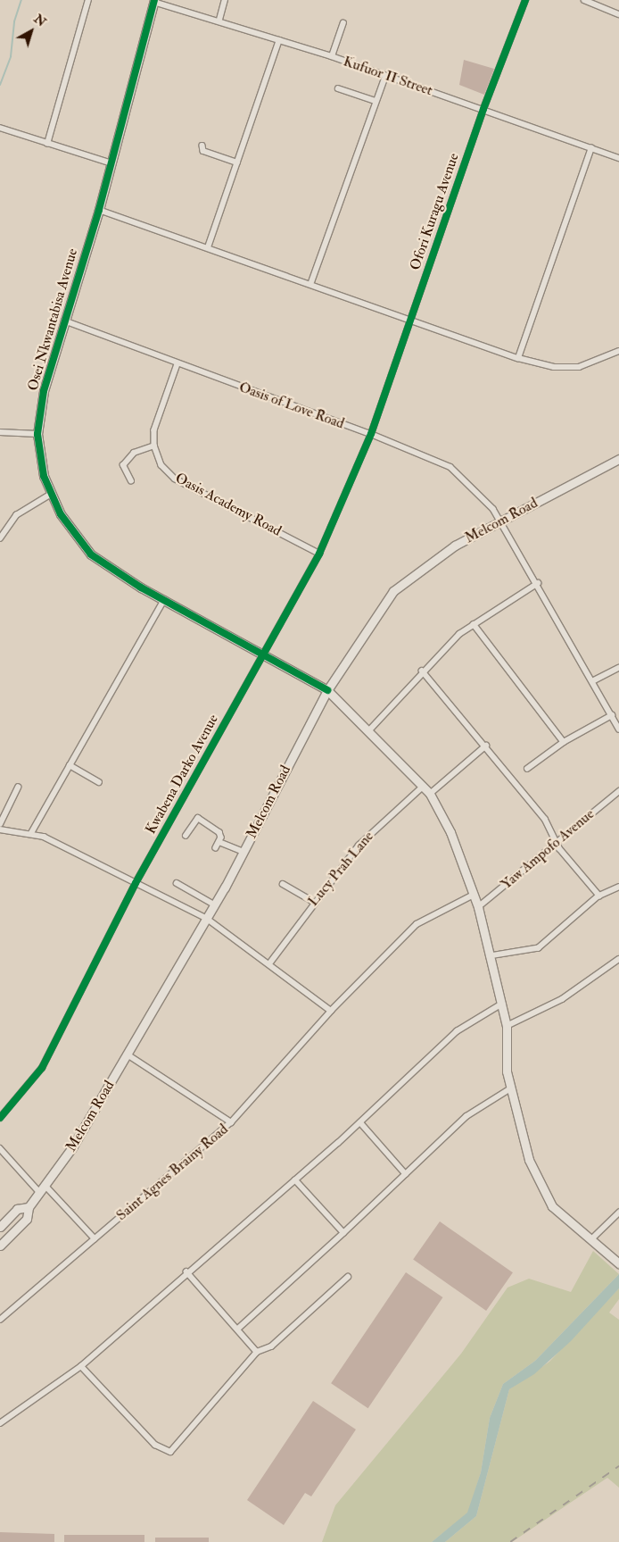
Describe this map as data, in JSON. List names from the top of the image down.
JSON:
{
  "streets": {
    "main road": ["Osei Nkwantabisa Avenue", "Melcom Road"],
    "street": [
      "Kufuor II Street",
      "Ofori Kuragu Avenue",
      "Oasis of Love Road",
      "Oasis Academy Road",
      "Kwabena Darko Avenue",
      "Yaw Ampofo Avenue",
      "Lucy Prah Lane",
      "Saint Agnes Brainy Road"
    ]
  },
  "crossings": [
    ["Kufuor II Street", "Ofori Kuragu Avenue"],
    ["Kufuor II Street", "Osei Nkwantabisa Avenue"],
    ["Ofori Kuragu Avenue", "Oasis of Love Road"],
    ["Ofori Kuragu Avenue", "Kwabena Darko Avenue"],
    ["Osei Nkwantabisa Avenue", "Oasis of Love Road"],
    ["Osei Nkwantabisa Avenue", "Melcom Road"],
    ["Osei Nkwantabisa Avenue", "Kwabena Darko Avenue"],
    ["Osei Nkwantabisa Avenue", "Yaw Ampofo Avenue"],
    ["Osei Nkwantabisa Avenue", "Lucy Prah Lane"],
    ["Osei Nkwantabisa Avenue", "Saint Agnes Brainy Road"],
    ["Oasis of Love Road", "Oasis Academy Road"],
    ["Oasis of Love Road", "Melcom Road"],
    ["Oasis of Love Road", "Kwabena Darko Avenue"],
    ["Oasis Academy Road", "Kwabena Darko Avenue"]
  ],
  "north": "top right"
}
